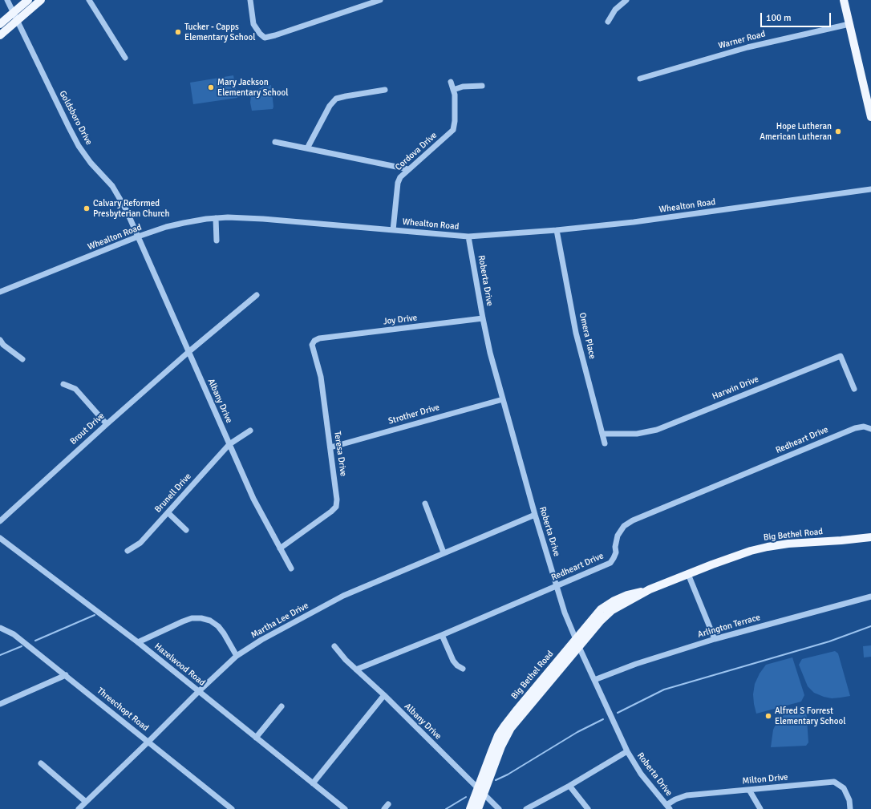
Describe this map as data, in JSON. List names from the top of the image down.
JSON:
{
  "streets": {
    "main road": ["Big Bethel Road"],
    "street": [
      "Warner Road",
      "Goldsboro Drive",
      "Cordova Drive",
      "Whealton Road",
      "Roberta Drive",
      "Joy Drive",
      "Omera Place",
      "Harwin Drive",
      "Albany Drive",
      "Strother Drive",
      "Brout Drive",
      "Redheart Drive",
      "Teresa Drive",
      "Brunell Drive",
      "Martha Lee Drive",
      "Arlington Terrace",
      "Hazelwood Road",
      "Threechopt Road",
      "Milton Drive"
    ]
  },
  "crossings": [
    ["Goldsboro Drive", "Whealton Road"],
    ["Goldsboro Drive", "Albany Drive"],
    ["Cordova Drive", "Whealton Road"],
    ["Whealton Road", "Roberta Drive"],
    ["Whealton Road", "Omera Place"],
    ["Whealton Road", "Albany Drive"],
    ["Roberta Drive", "Joy Drive"],
    ["Roberta Drive", "Strother Drive"],
    ["Roberta Drive", "Redheart Drive"],
    ["Roberta Drive", "Big Bethel Road"],
    ["Roberta Drive", "Martha Lee Drive"],
    ["Roberta Drive", "Arlington Terrace"],
    ["Roberta Drive", "Milton Drive"],
    ["Joy Drive", "Teresa Drive"],
    ["Omera Place", "Harwin Drive"],
    ["Albany Drive", "Brout Drive"],
    ["Albany Drive", "Redheart Drive"],
    ["Albany Drive", "Teresa Drive"],
    ["Albany Drive", "Brunell Drive"],
    ["Albany Drive", "Big Bethel Road"],
    ["Strother Drive", "Teresa Drive"],
    ["Martha Lee Drive", "Hazelwood Road"],
    ["Martha Lee Drive", "Threechopt Road"]
  ],
  "places": [
    "Tucker - Capps Elementary School",
    "Mary Jackson Elementary School",
    "Hope Lutheran American Lutheran",
    "Calvary Reformed Presbyterian Church",
    "Alfred S Forrest Elementary School"
  ],
  "scale_bar": "100 m"
}
